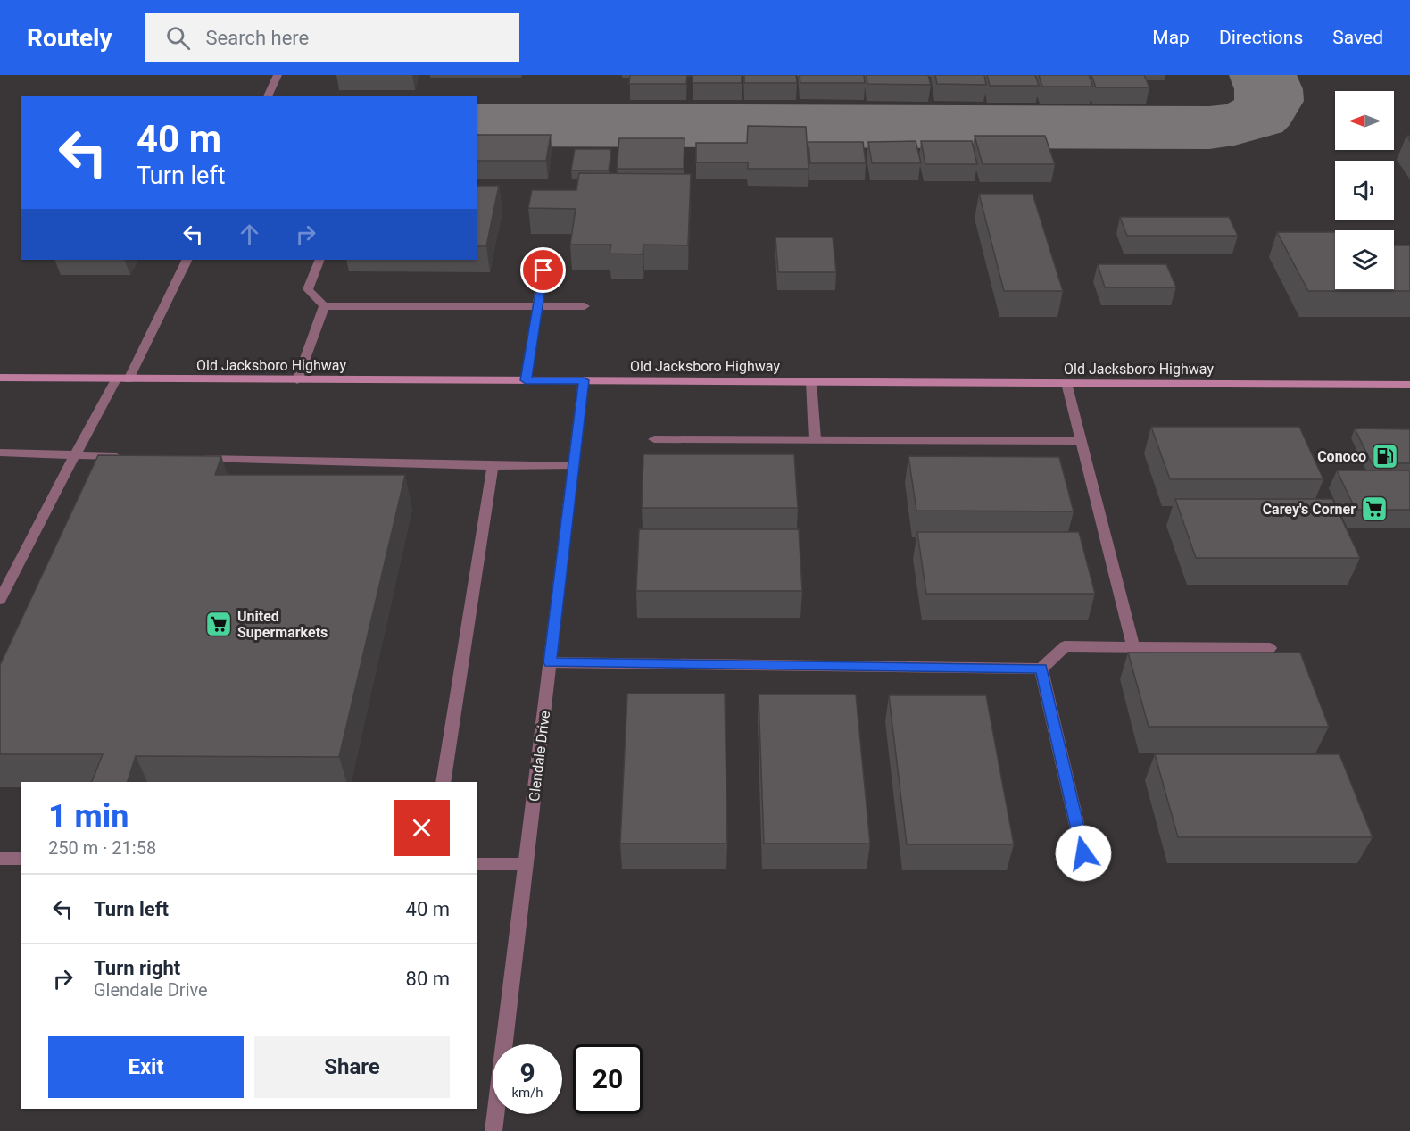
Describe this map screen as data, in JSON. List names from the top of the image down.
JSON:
{
  "streets": {
    "main road": ["Old Jacksboro Highway"],
    "street": ["Glendale Drive"]
  },
  "crossings": [
    ["Old Jacksboro Highway", "Glendale Drive"]
  ],
  "places": {
    "fuel station": ["Conoco"],
    "supermarket": ["Carey's Corner", "United Supermarkets"]
  },
  "north": "left",
  "page": {
    "header": "Routely",
    "search": "Search here",
    "nav": ["Map", "Directions", "Saved"],
    "turn": ["40 m", "Turn left"],
    "heading": ["1 min", "250 m · 21:58"],
    "list": [
      {
        "name": "Turn left",
        "value": "40 m"
      },
      {
        "name": "Turn right",
        "note": "Glendale Drive",
        "value": "80 m"
      }
    ],
    "buttons": ["Exit", "Share"],
    "speed": "9 km/h",
    "limit": "20"
  }
}
